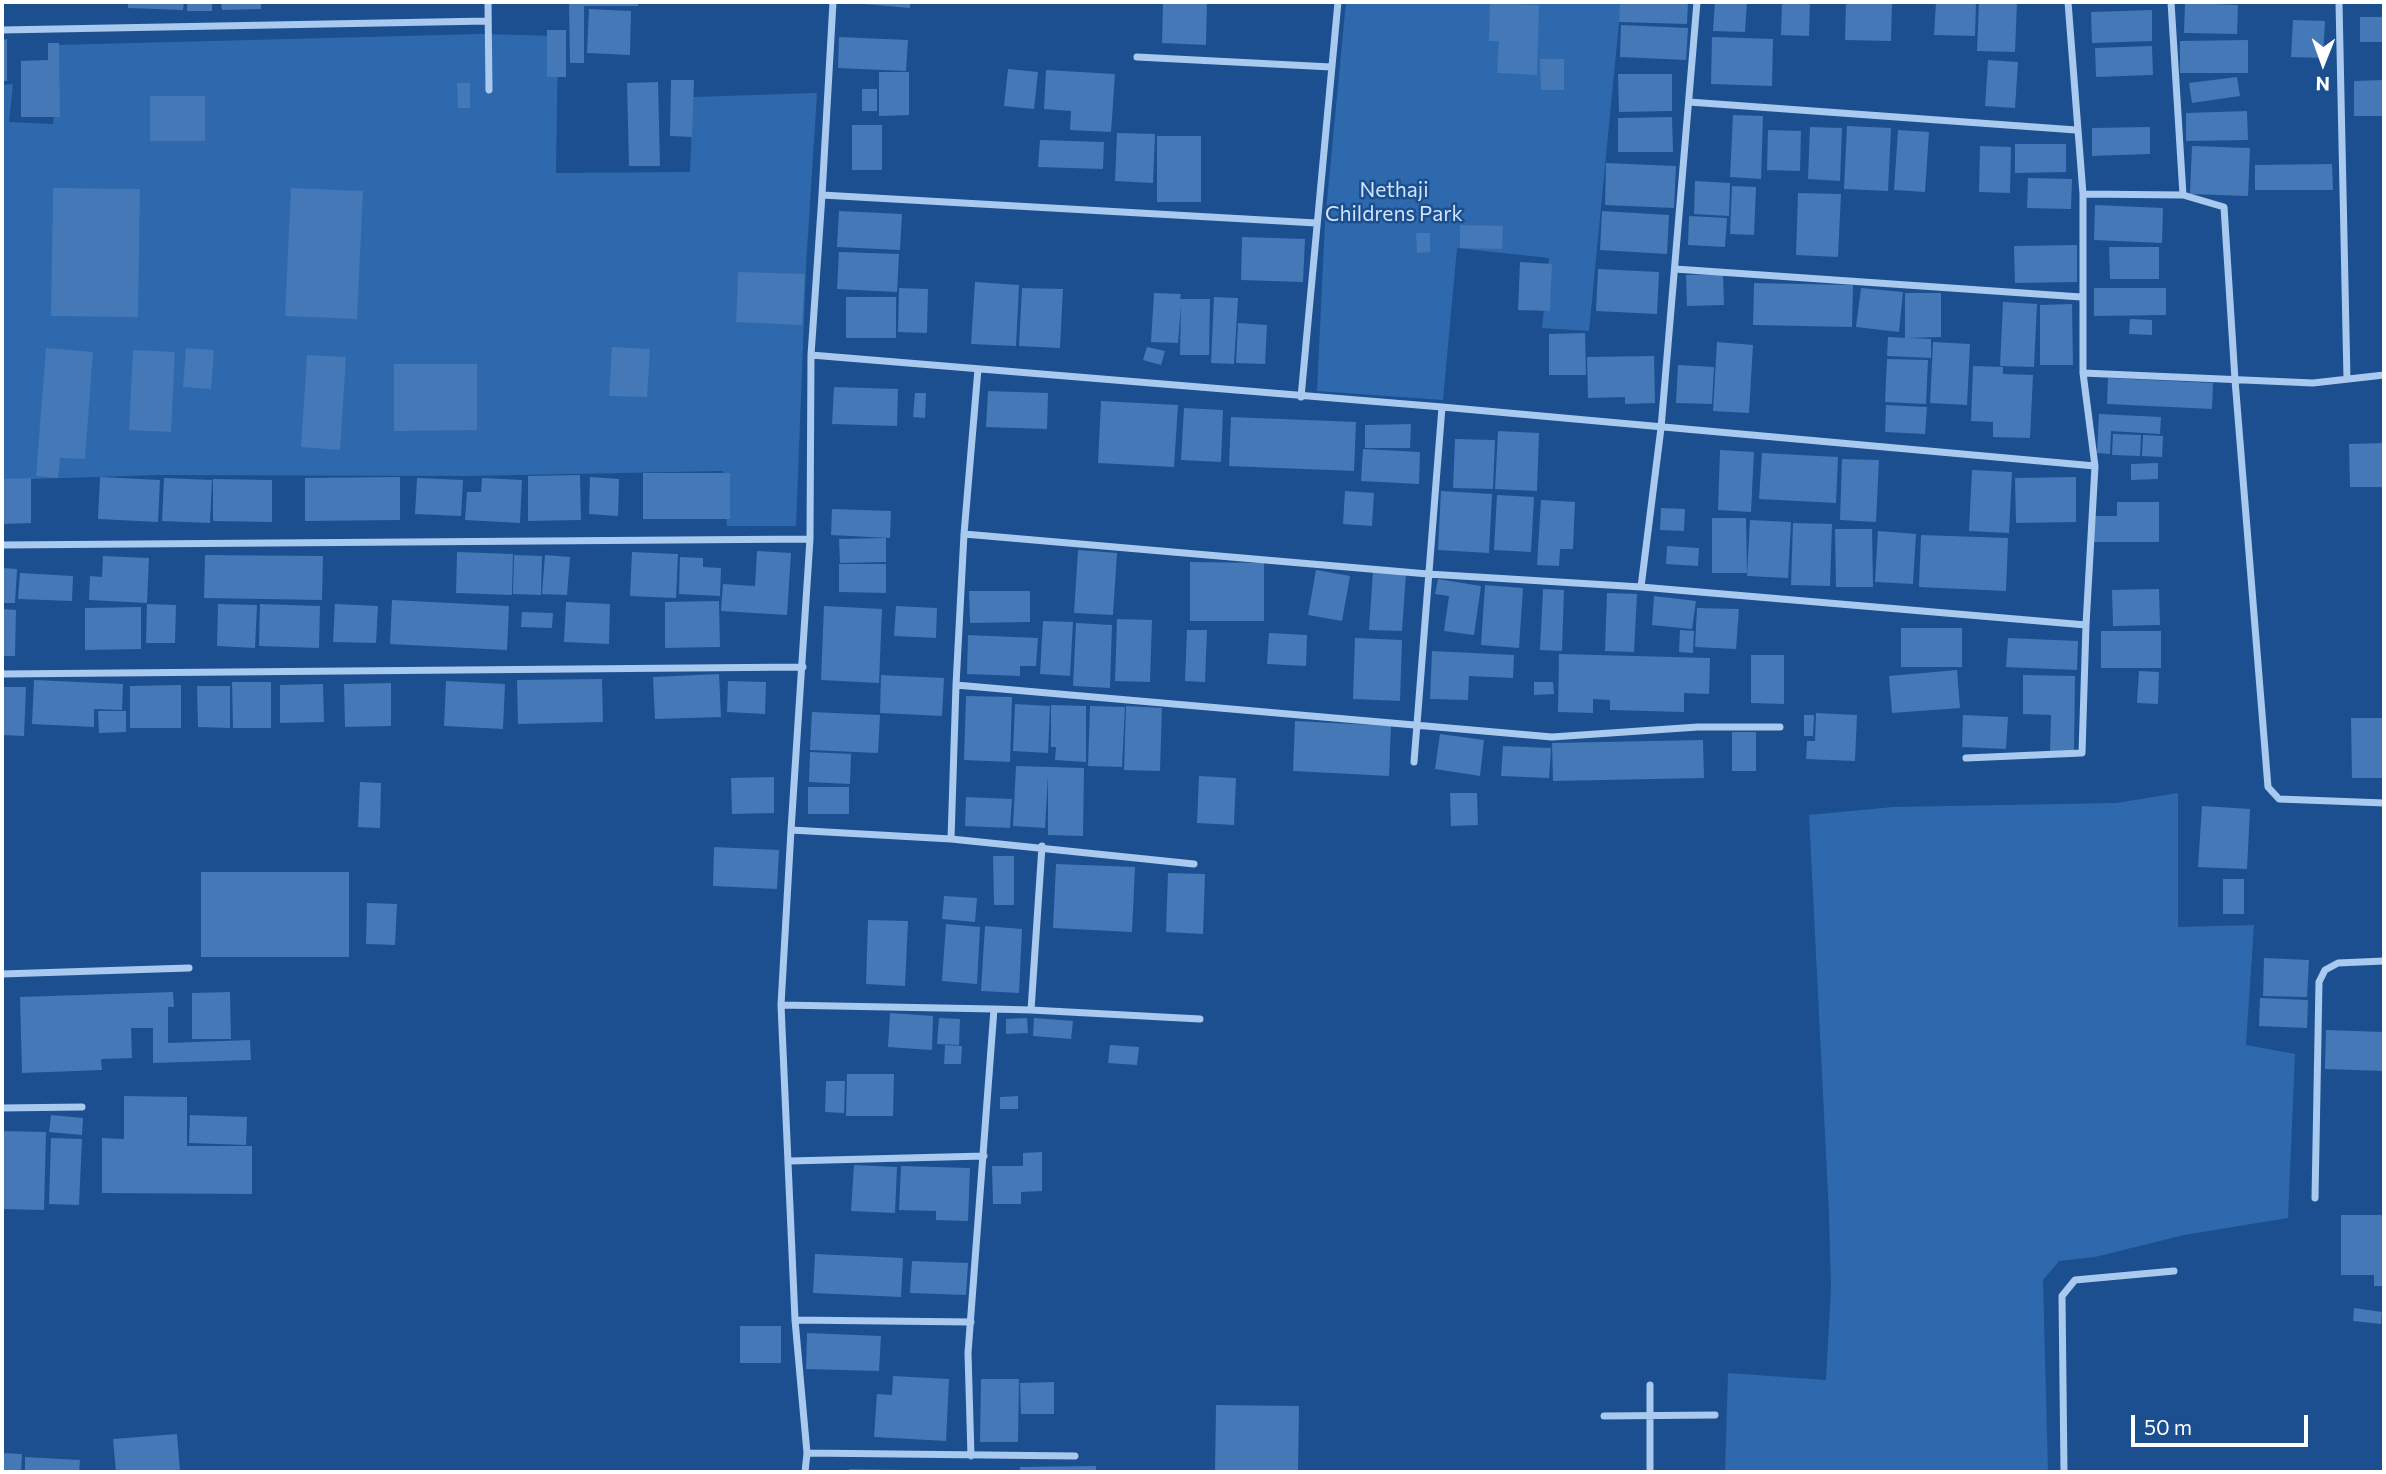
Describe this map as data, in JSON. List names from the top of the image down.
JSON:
{
  "parks": ["Nethaji Childrens Park"],
  "scale_bar": "50 m",
  "north": "bottom"
}
